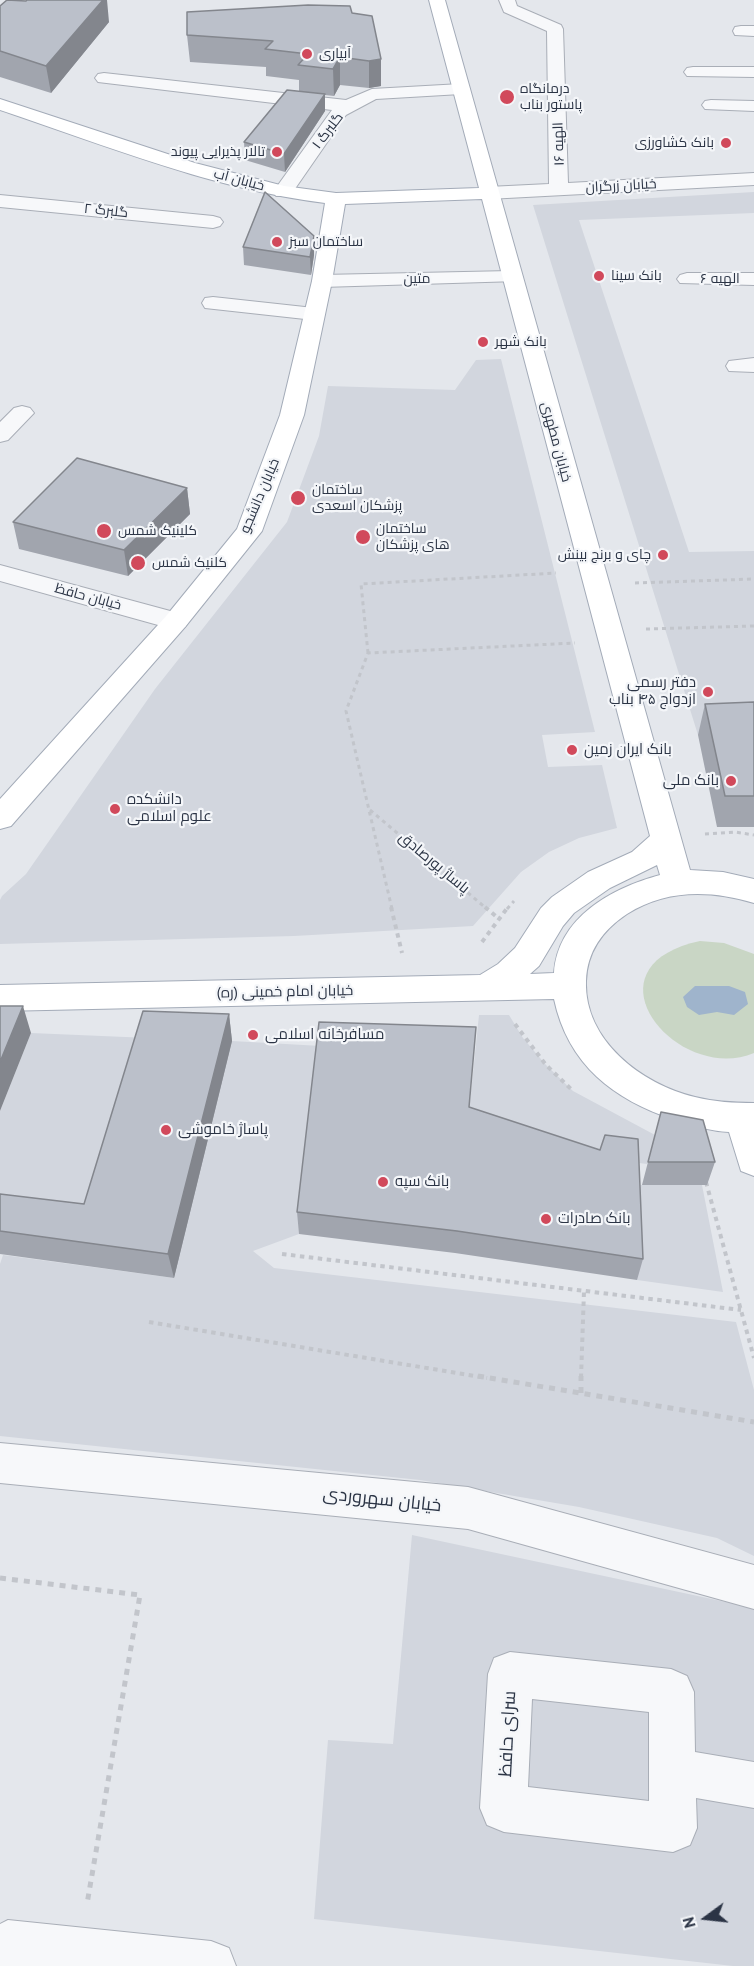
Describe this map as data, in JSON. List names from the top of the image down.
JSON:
{
  "streets": {
    "main road": [
      "خیابان آب",
      "خیابان مطهری",
      "خیابان دانشجو",
      "خیابان امام خمینی (ره)"
    ],
    "street": [
      "گلبرگ ۱",
      "الهیه ۱۶",
      "خیابان زرگران",
      "گلبرگ ۲",
      "متین",
      "الهیه ۶",
      "خیابان حافظ",
      "خیابان سهروردی",
      "سرای حافظ"
    ],
    "path": ["پاساژ پورصادق"]
  },
  "crossings": [
    ["گلبرگ ۱", "خیابان آب"],
    ["گلبرگ ۱", "خیابان مطهری"],
    ["الهیه ۱۶", "خیابان زرگران"],
    ["خیابان آب", "خیابان زرگران"],
    ["خیابان آب", "خیابان مطهری"],
    ["خیابان آب", "خیابان دانشجو"],
    ["خیابان زرگران", "خیابان مطهری"],
    ["متین", "خیابان مطهری"],
    ["متین", "خیابان دانشجو"],
    ["خیابان دانشجو", "خیابان حافظ"]
  ],
  "places": [
    "آبیاری",
    "درمانگاه پاستور بناب",
    "بانک کشاورزی",
    "تالار پذیرایی پیوند",
    "ساختمان سبز",
    "بانک سینا",
    "بانک شهر",
    "ساختمان پزشکان اسعدی",
    "کلینیک شمس",
    "ساختمان های پزشکان",
    "چای و برنج بینش",
    "کلنیک شمس",
    "دفتر رسمی ازدواج ۴۵ بناب",
    "بانک ایران زمین",
    "بانک ملی",
    "دانشکده علوم اسلامی",
    "مسافرخانه اسلامی",
    "پاساژ خاموشی",
    "بانک سپه",
    "بانک صادرات"
  ],
  "north": "left"
}
